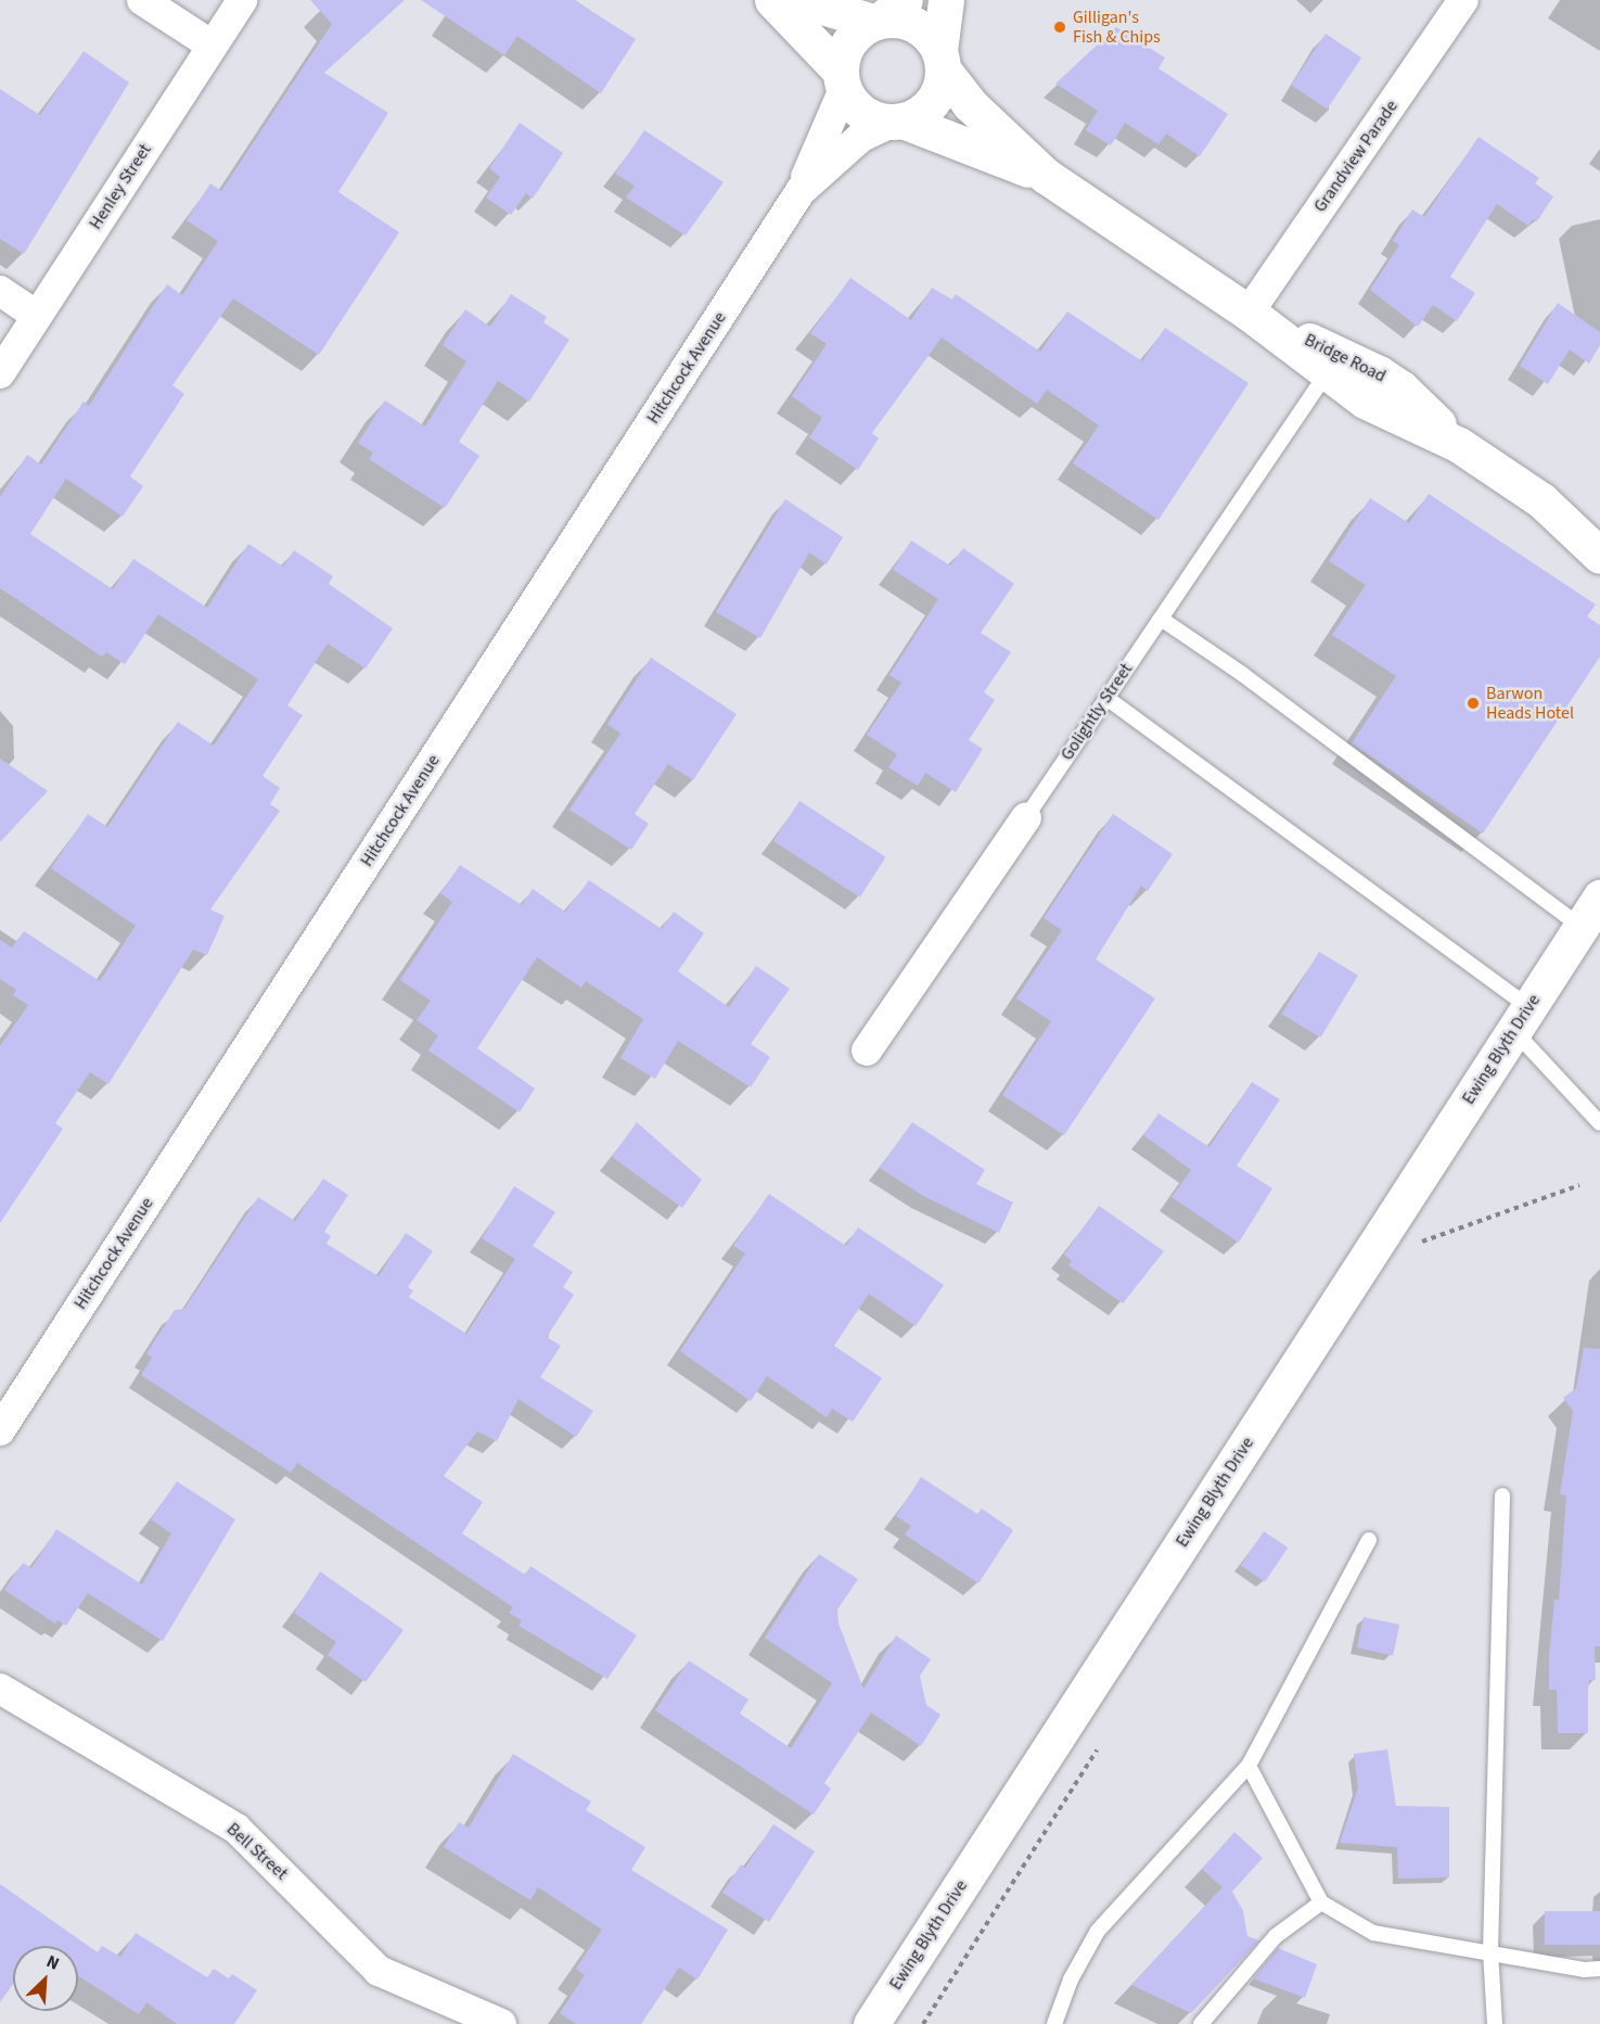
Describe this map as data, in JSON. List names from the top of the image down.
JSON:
{
  "streets": {
    "main road": ["Bridge Road", "Ewing Blyth Drive"],
    "street": [
      "Grandview Parade",
      "Henley Street",
      "Hitchcock Avenue",
      "Golightly Street",
      "Bell Street"
    ]
  },
  "crossings": [
    ["Grandview Parade", "Bridge Road"],
    ["Bridge Road", "Hitchcock Avenue"],
    ["Bridge Road", "Golightly Street"]
  ],
  "places": ["Gilligan's Fish & Chips", "Barwon Heads Hotel"],
  "north": "top right"
}
